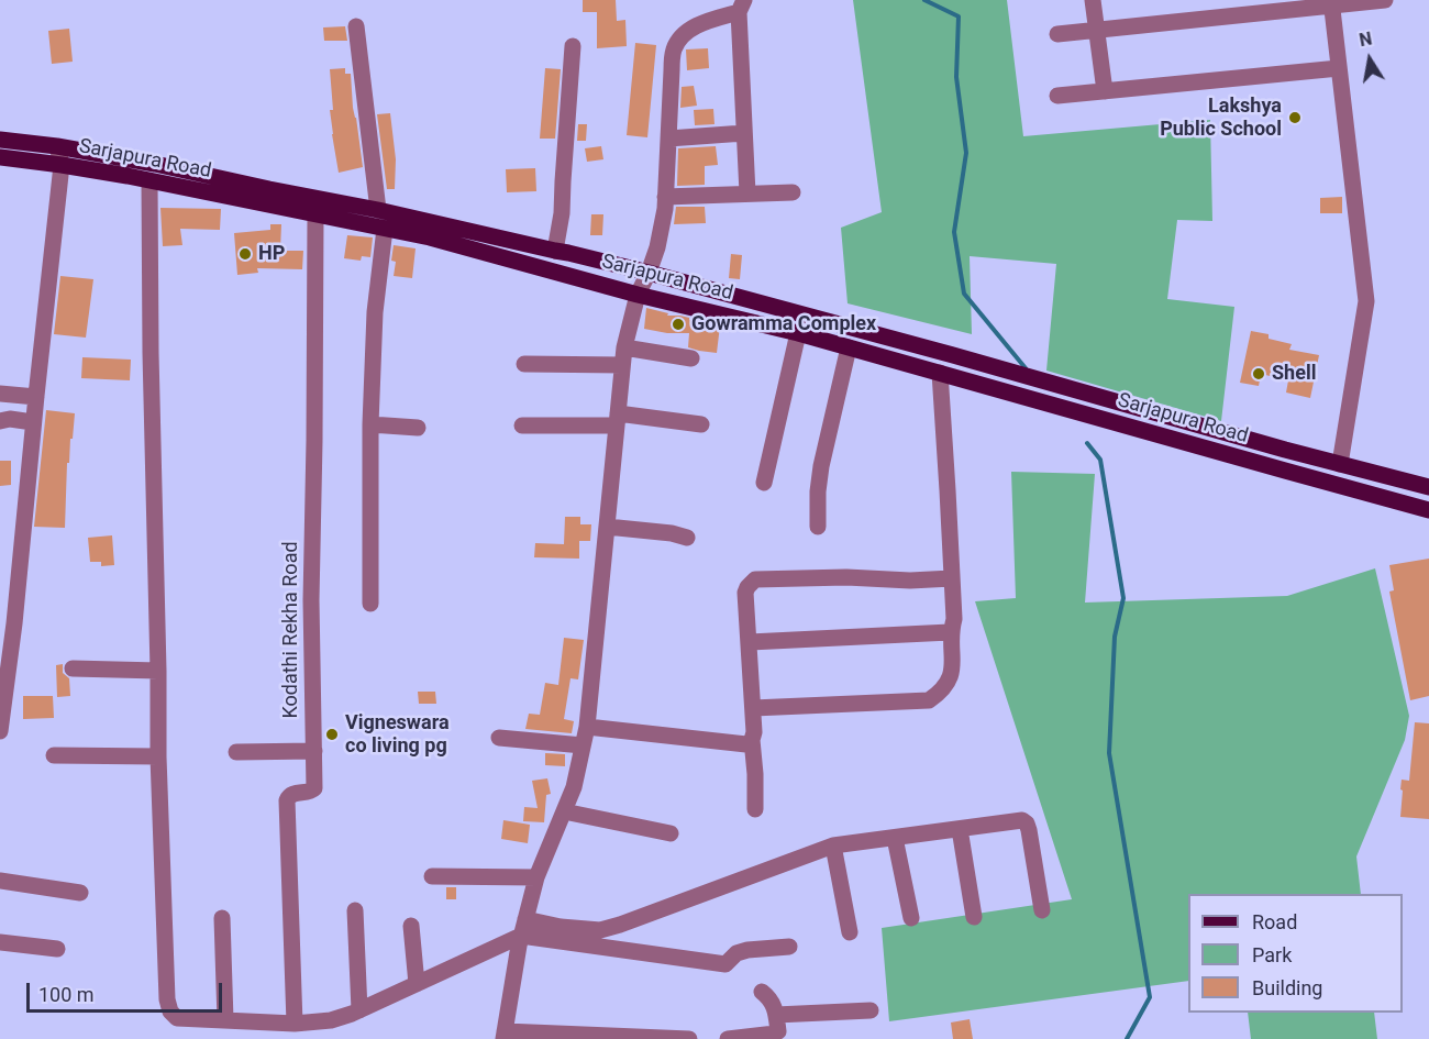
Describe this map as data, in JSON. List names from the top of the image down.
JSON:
{
  "streets": {
    "main road": ["Sarjapura Road"],
    "street": ["Kodathi Rekha Road"]
  },
  "crossings": [
    ["Sarjapura Road", "Kodathi Rekha Road"]
  ],
  "places": [
    "Lakshya Public School",
    "HP",
    "Gowramma Complex",
    "Shell",
    "Vigneswara co living pg"
  ],
  "legend": ["Road", "Park", "Building"],
  "scale_bar": "100 m",
  "north": "top"
}
